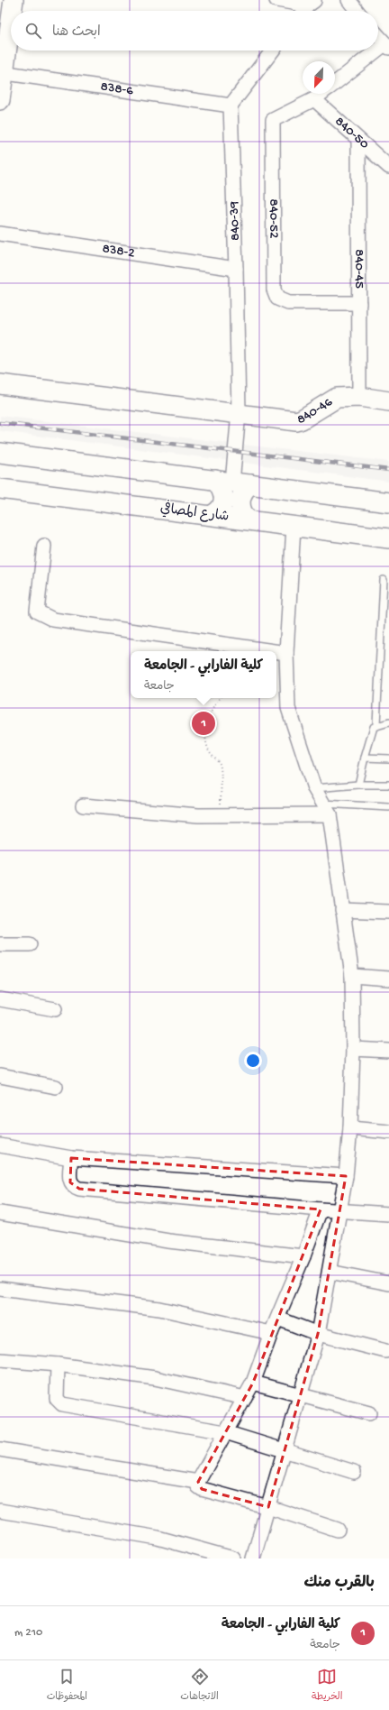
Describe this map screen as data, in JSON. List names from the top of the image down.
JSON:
{
  "streets": {
    "main road": ["840-46", "شارع المصافي"],
    "street": [
      "838-6",
      "840-50",
      "840-52",
      "840-39",
      "838-2",
      "840-45"
    ]
  },
  "crossings": [
    ["838-6", "840-39"],
    ["840-50", "840-52"],
    ["840-50", "840-45"],
    ["840-52", "840-45"],
    ["840-39", "838-2"],
    ["840-39", "840-46"],
    ["840-45", "840-46"]
  ],
  "north": "bottom left",
  "page": {
    "search": "ابحث هنا",
    "popup": ["كلية الفارابي - الجامعة", "جامعة"],
    "pins": "1",
    "heading": "بالقرب منك",
    "list": [
      {
        "mark": "1",
        "name": "كلية الفارابي - الجامعة",
        "note": "جامعة",
        "value": "210 m"
      }
    ],
    "nav": ["الخريطة", "الاتجاهات", "المحفوظات"]
  }
}
